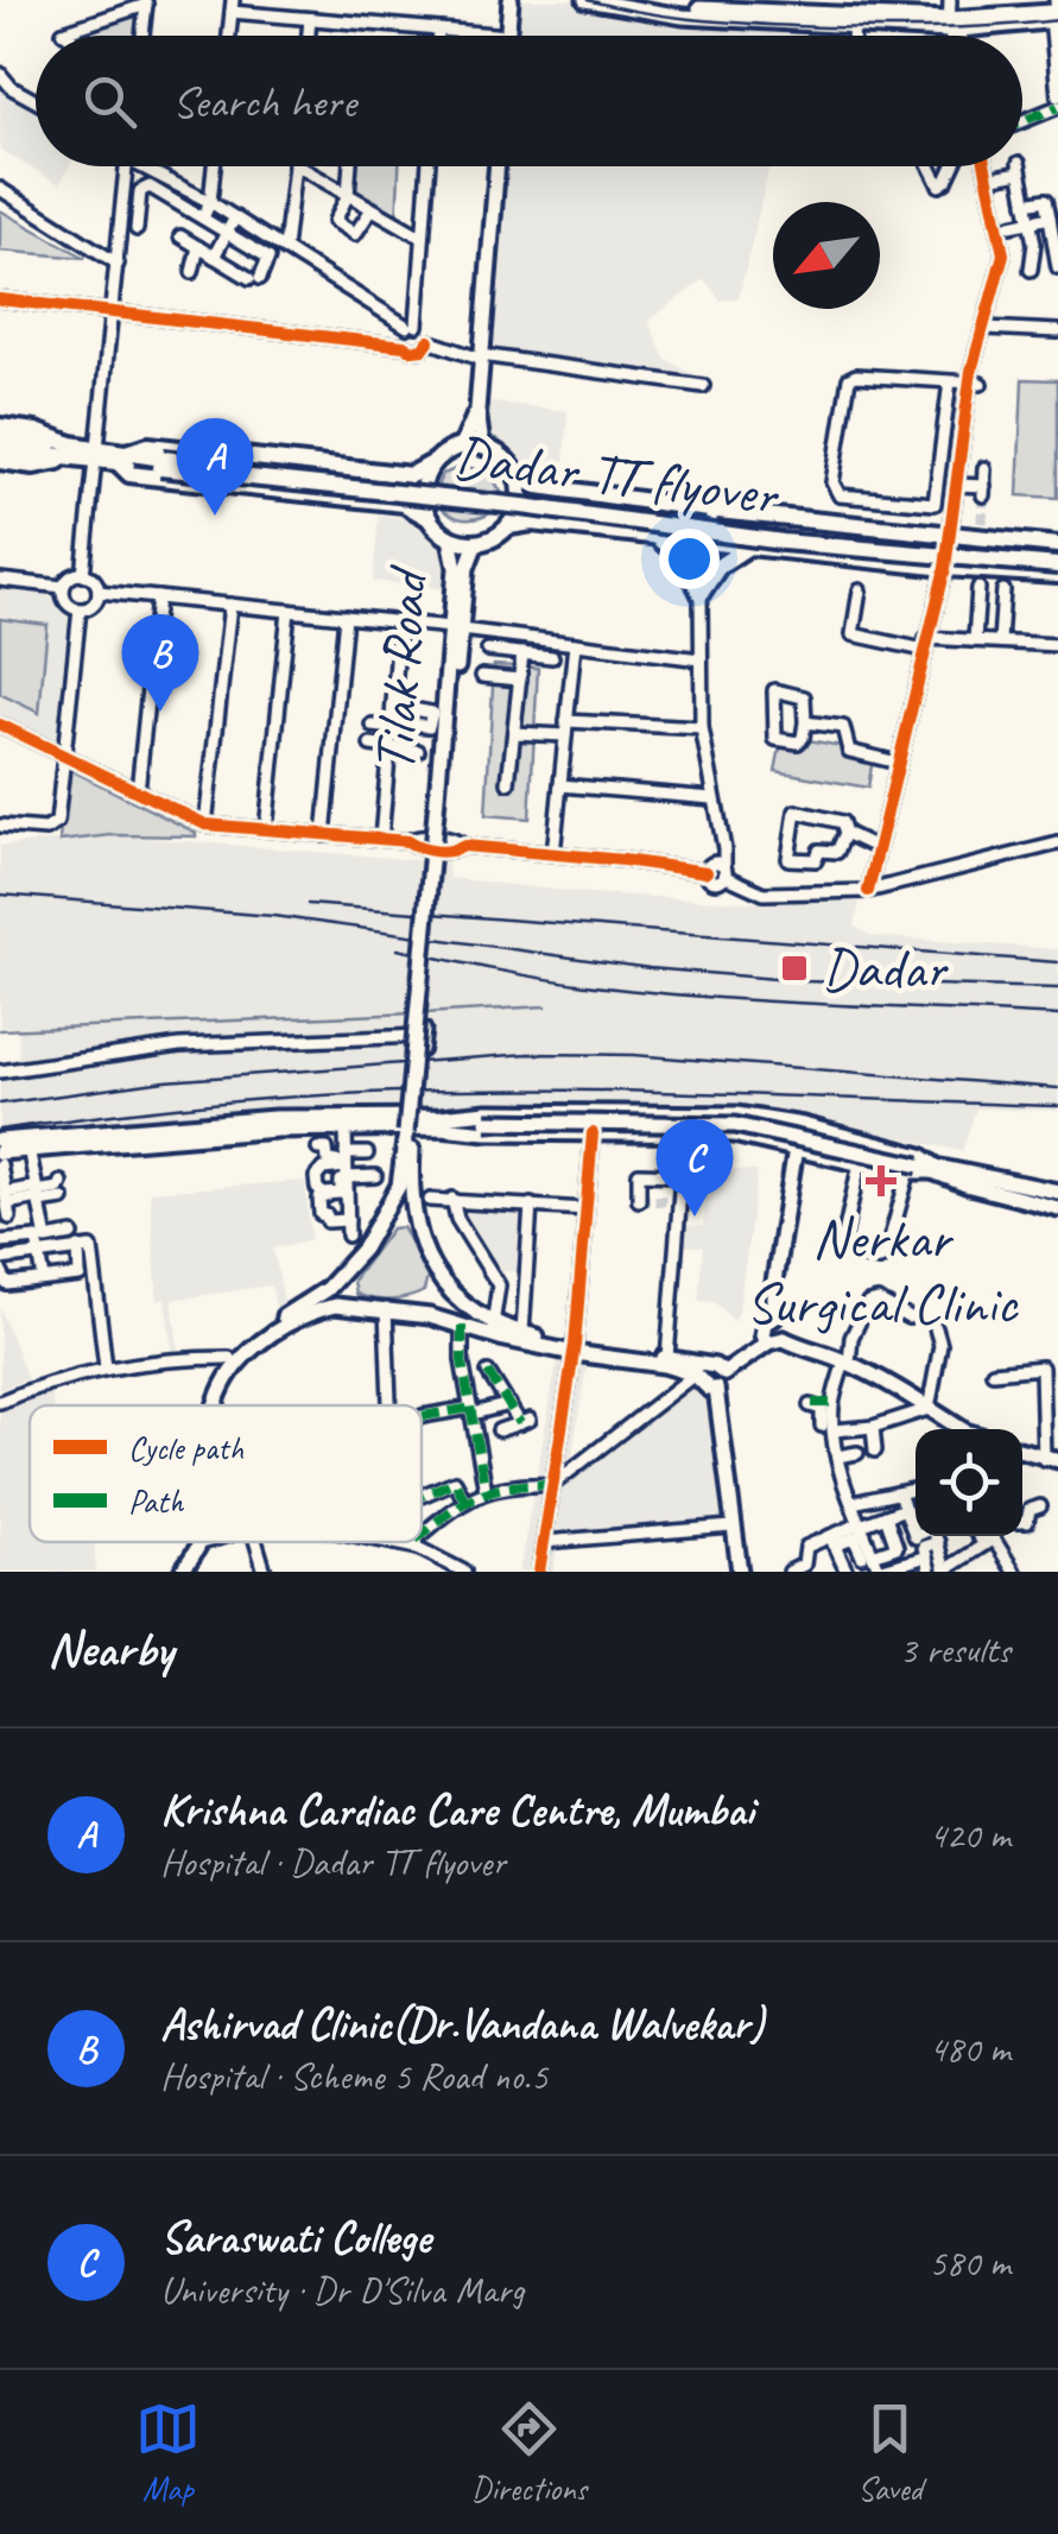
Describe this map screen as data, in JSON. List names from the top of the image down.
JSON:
{
  "streets": {
    "highway": ["Dadar TT flyover"],
    "main road": ["Tilak Road"]
  },
  "places": {
    "transit": ["Dadar"],
    "health": ["Nerkar Surgical Clinic"]
  },
  "legend": ["Cycle path", "Path"],
  "north": "bottom left",
  "page": {
    "search": "Search here",
    "pins": ["A", "B", "C"],
    "heading": ["Nearby", "3 results"],
    "list": [
      {
        "mark": "A",
        "name": "Krishna Cardiac Care Centre, Mumbai",
        "note": "Hospital · Dadar TT flyover",
        "value": "420 m"
      },
      {
        "mark": "B",
        "name": "Ashirvad Clinic(Dr.Vandana Walvekar)",
        "note": "Hospital · Scheme 5 Road no.5",
        "value": "480 m"
      },
      {
        "mark": "C",
        "name": "Saraswati College",
        "note": "University · Dr D'Silva Marg",
        "value": "580 m"
      }
    ],
    "nav": ["Map", "Directions", "Saved"]
  }
}
